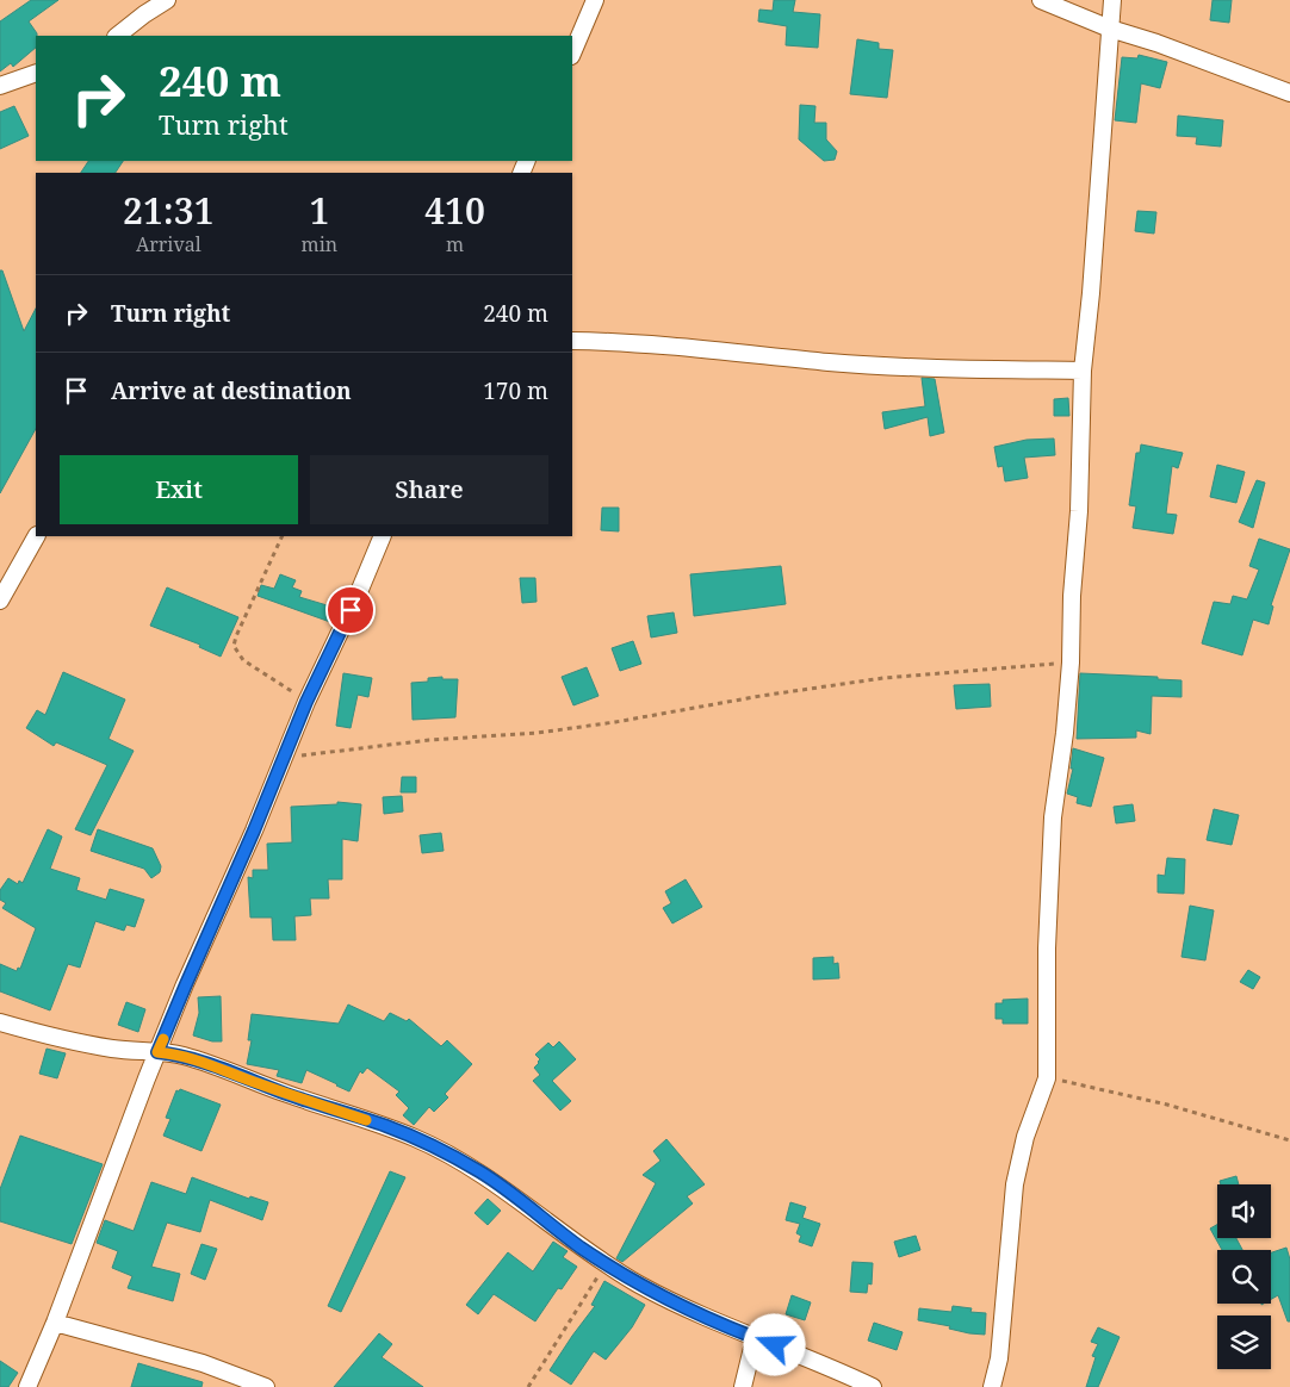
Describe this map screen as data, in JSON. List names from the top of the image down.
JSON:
{
  "page": {
    "turn": ["240 m", "Turn right"],
    "eta": [
      "21:31",
      "Arrival",
      "1",
      "min",
      "410",
      "m"
    ],
    "list": [
      {
        "name": "Turn right",
        "value": "240 m"
      },
      {
        "name": "Arrive at destination",
        "value": "170 m"
      }
    ],
    "buttons": ["Exit", "Share"]
  }
}
